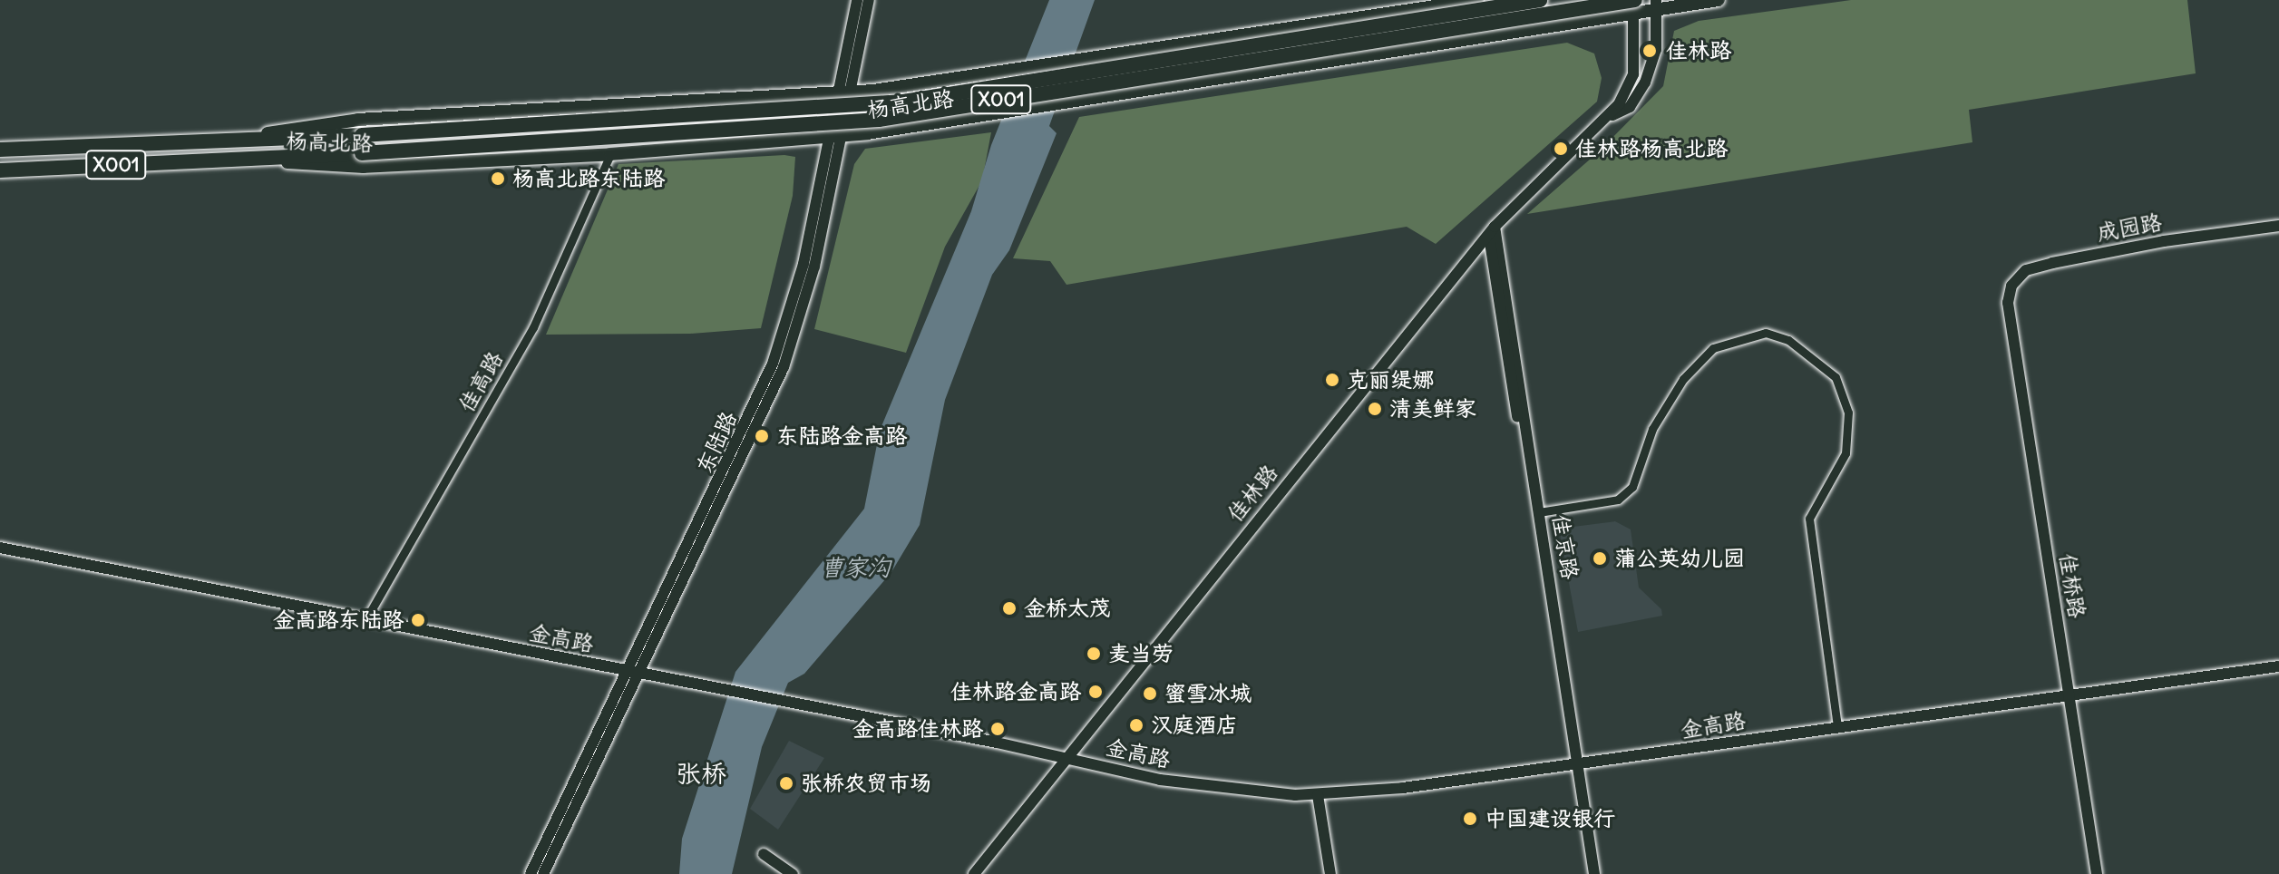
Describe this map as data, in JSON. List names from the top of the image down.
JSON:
{
  "streets": {
    "highway": ["X001", "杨高北路"],
    "main road": [
      "成园路",
      "东陆路",
      "佳林路",
      "佳京路",
      "佳桥路",
      "金高路"
    ],
    "street": ["佳高路"]
  },
  "crossings": [
    ["杨高北路", "佳高路"],
    ["杨高北路", "东陆路"],
    ["杨高北路", "佳林路"],
    ["成园路", "佳桥路"],
    ["佳高路", "金高路"],
    ["东陆路", "金高路"],
    ["佳林路", "佳京路"],
    ["佳林路", "金高路"],
    ["佳京路", "金高路"],
    ["佳桥路", "金高路"]
  ],
  "districts": ["张桥"],
  "water": ["曹家沟"],
  "places": [
    "佳林路",
    "佳林路杨高北路",
    "杨高北路东陆路",
    "克丽缇娜",
    "清美鲜家",
    "东陆路金高路",
    "蒲公英幼儿园",
    "金桥太茂",
    "金高路东陆路",
    "麦当劳",
    "佳林路金高路",
    "蜜雪冰城",
    "汉庭酒店",
    "金高路佳林路",
    "张桥农贸市场",
    "中国建设银行"
  ]
}
